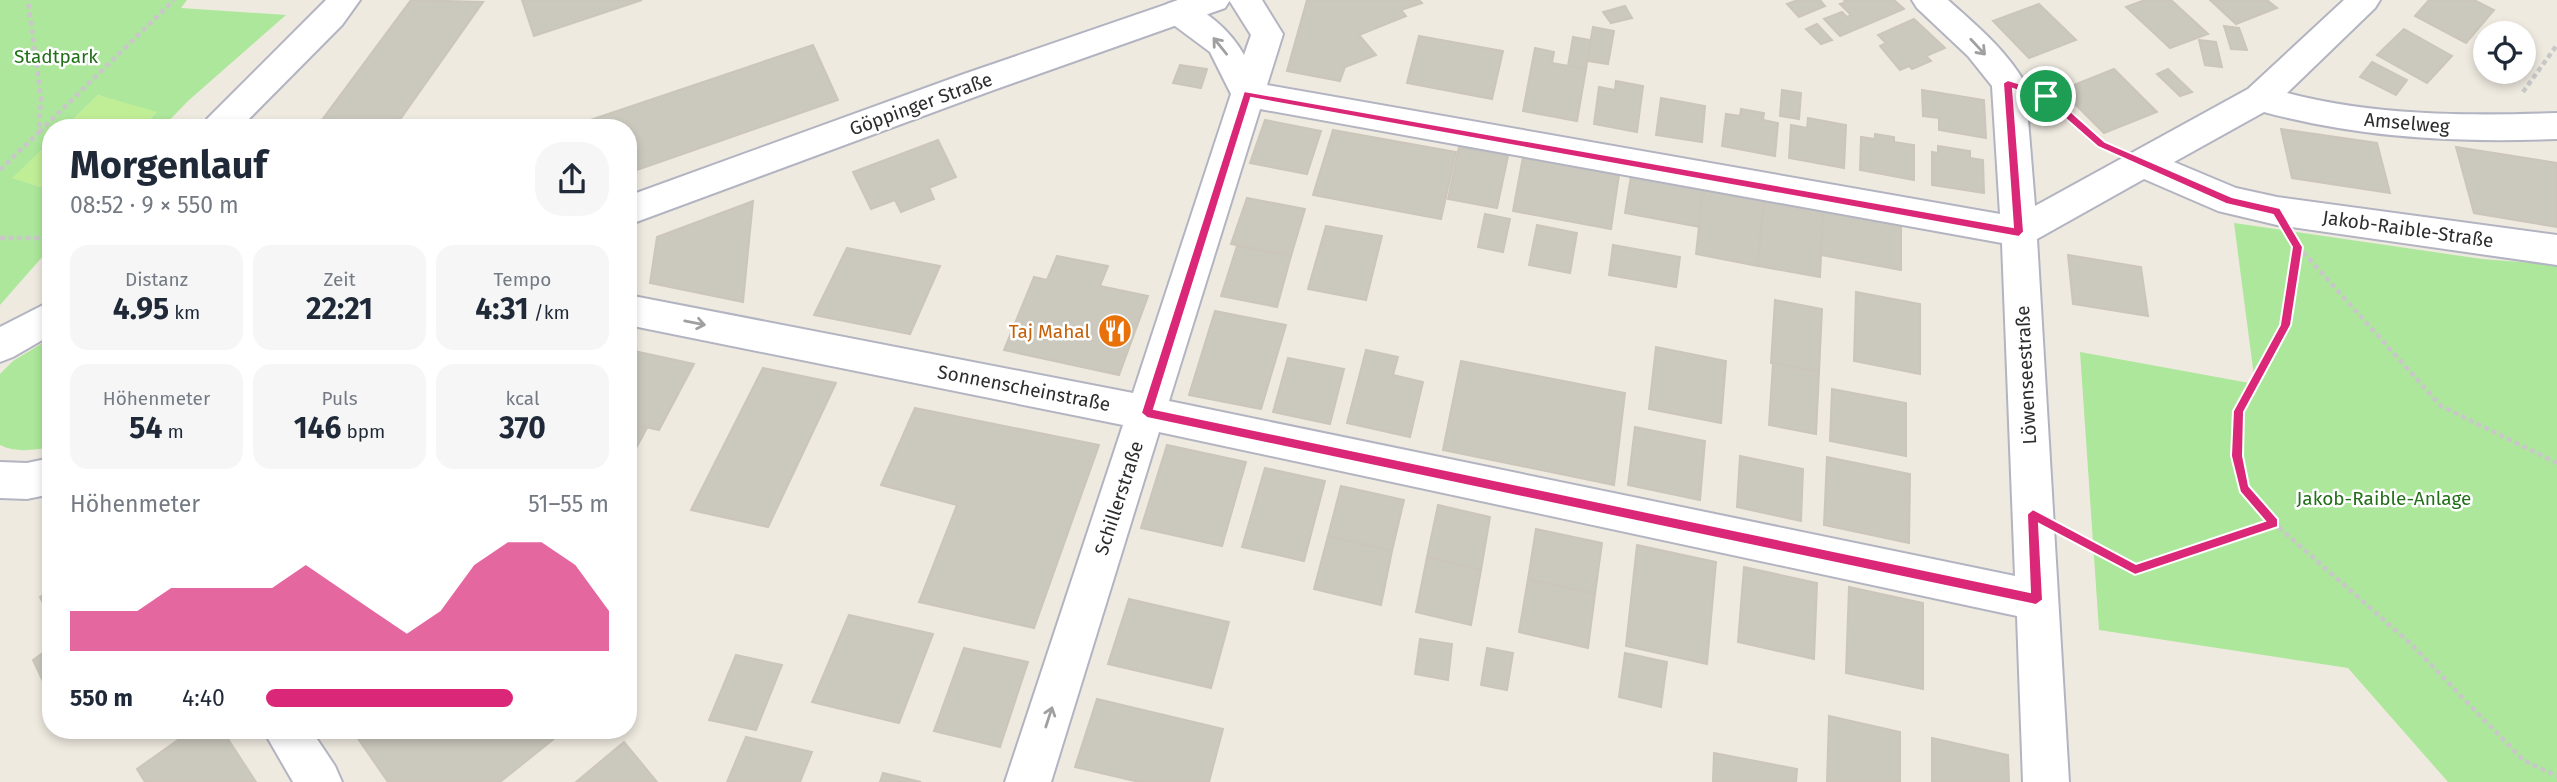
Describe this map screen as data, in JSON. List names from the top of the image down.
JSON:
{
  "streets": {
    "street": [
      "Göppinger Straße",
      "Amselweg",
      "Jakob-Raible-Straße",
      "Löwenseestraße",
      "Sonnenscheinstraße",
      "Schillerstraße"
    ]
  },
  "crossings": [
    ["Löwenseestraße", "Sonnenscheinstraße"],
    ["Sonnenscheinstraße", "Schillerstraße"]
  ],
  "one_way": ["Sonnenscheinstraße", "Schillerstraße"],
  "parks": ["Stadtpark", "Jakob-Raible-Anlage"],
  "places": {
    "restaurant": ["Taj Mahal"]
  },
  "page": {
    "heading": ["Morgenlauf", "08:52 · 9 × 550 m"],
    "stats": [
      ["Distanz", "4.95 km"],
      ["Zeit", "22:21"],
      ["Tempo", "4:31 /km"],
      ["Höhenmeter", "54 m"],
      ["Puls", "146 bpm"],
      ["kcal", "370"]
    ],
    "chart": ["Höhenmeter", "51–55 m"],
    "list": [
      {
        "name": "550 m",
        "note": "4:40"
      }
    ]
  }
}
